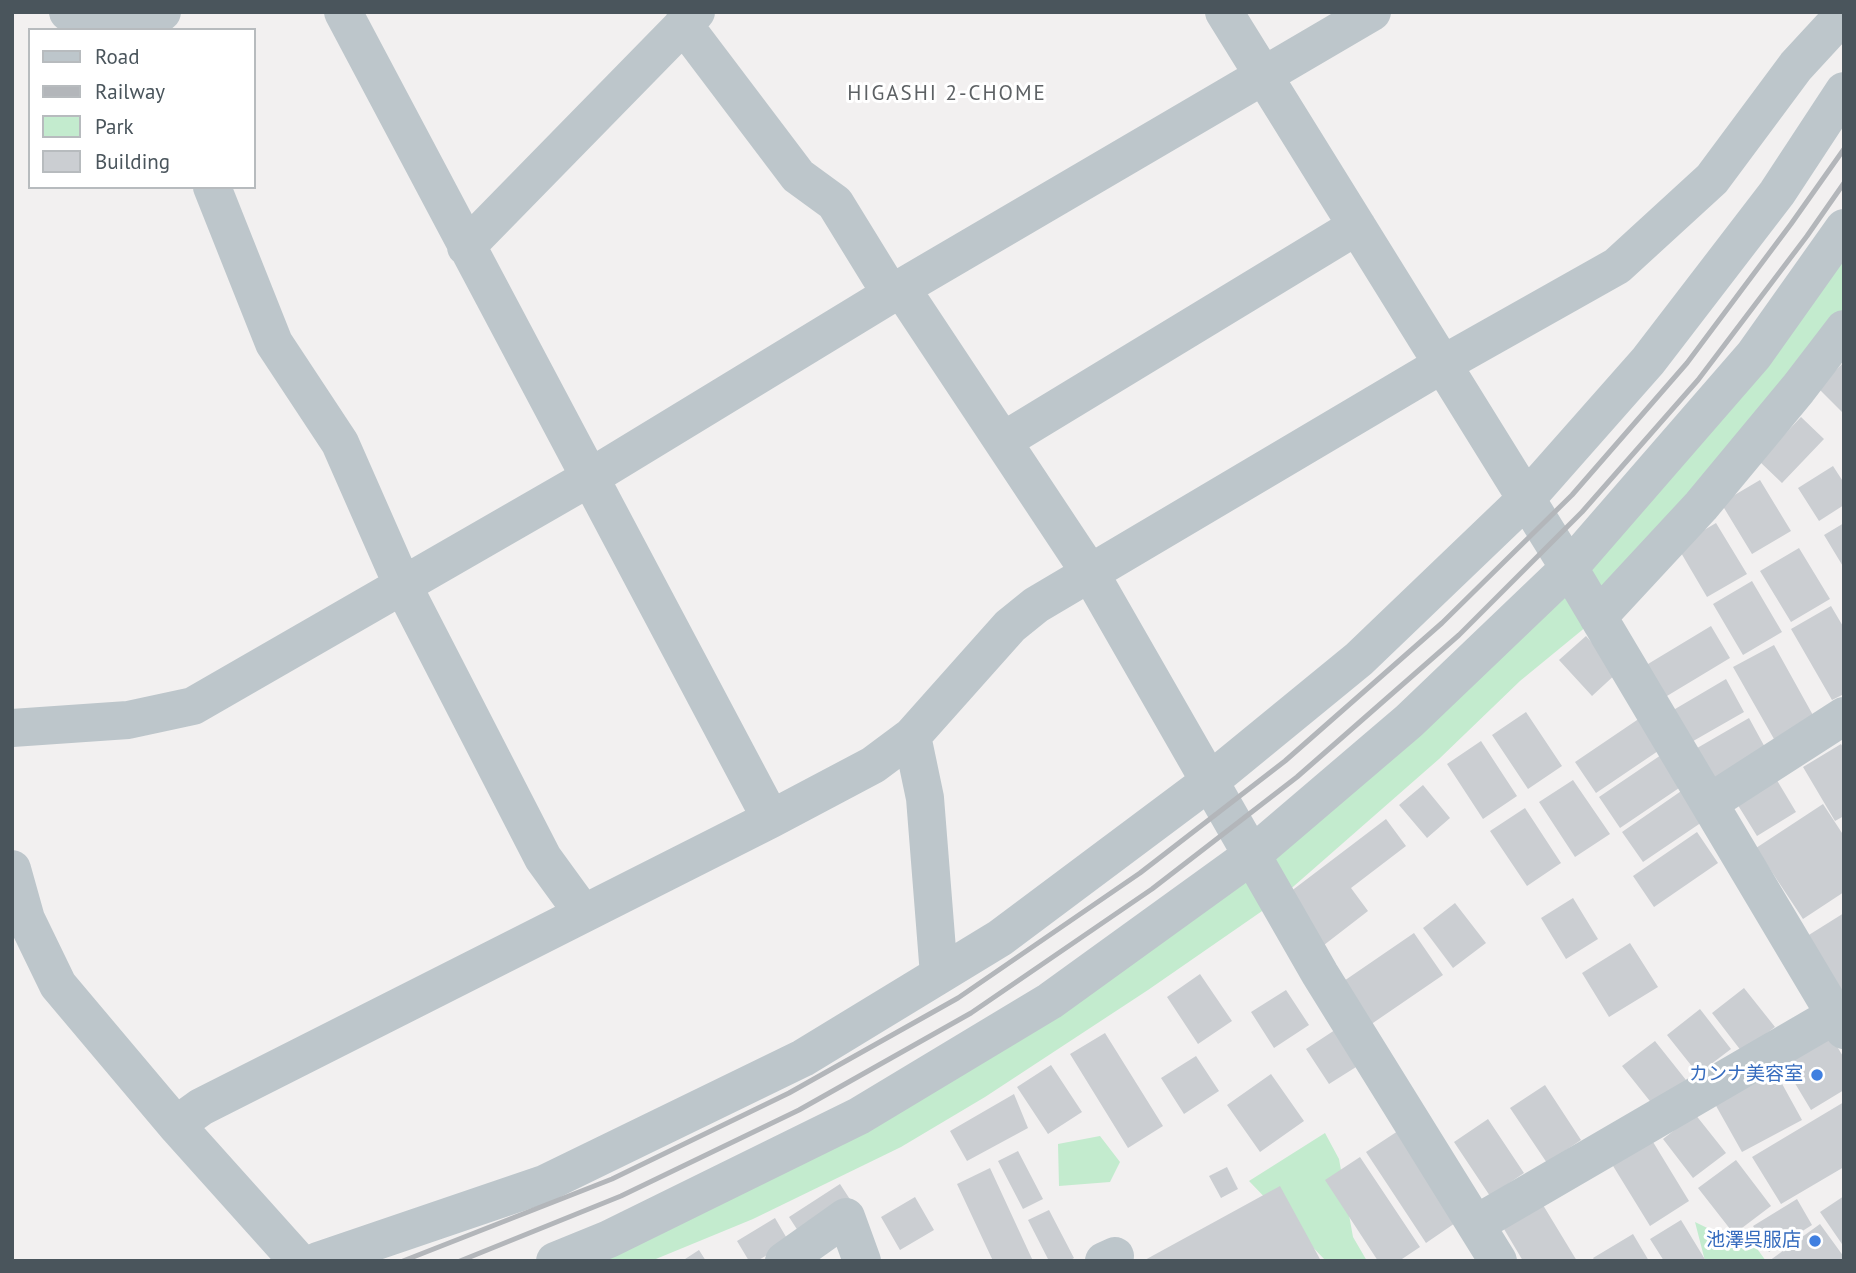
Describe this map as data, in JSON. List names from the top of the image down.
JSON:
{
  "districts": ["HIGASHI 2-CHOME"],
  "places": ["カンナ美容室", "池澤呉服店"],
  "legend": [
    "Road",
    "Railway",
    "Park",
    "Building"
  ]
}
